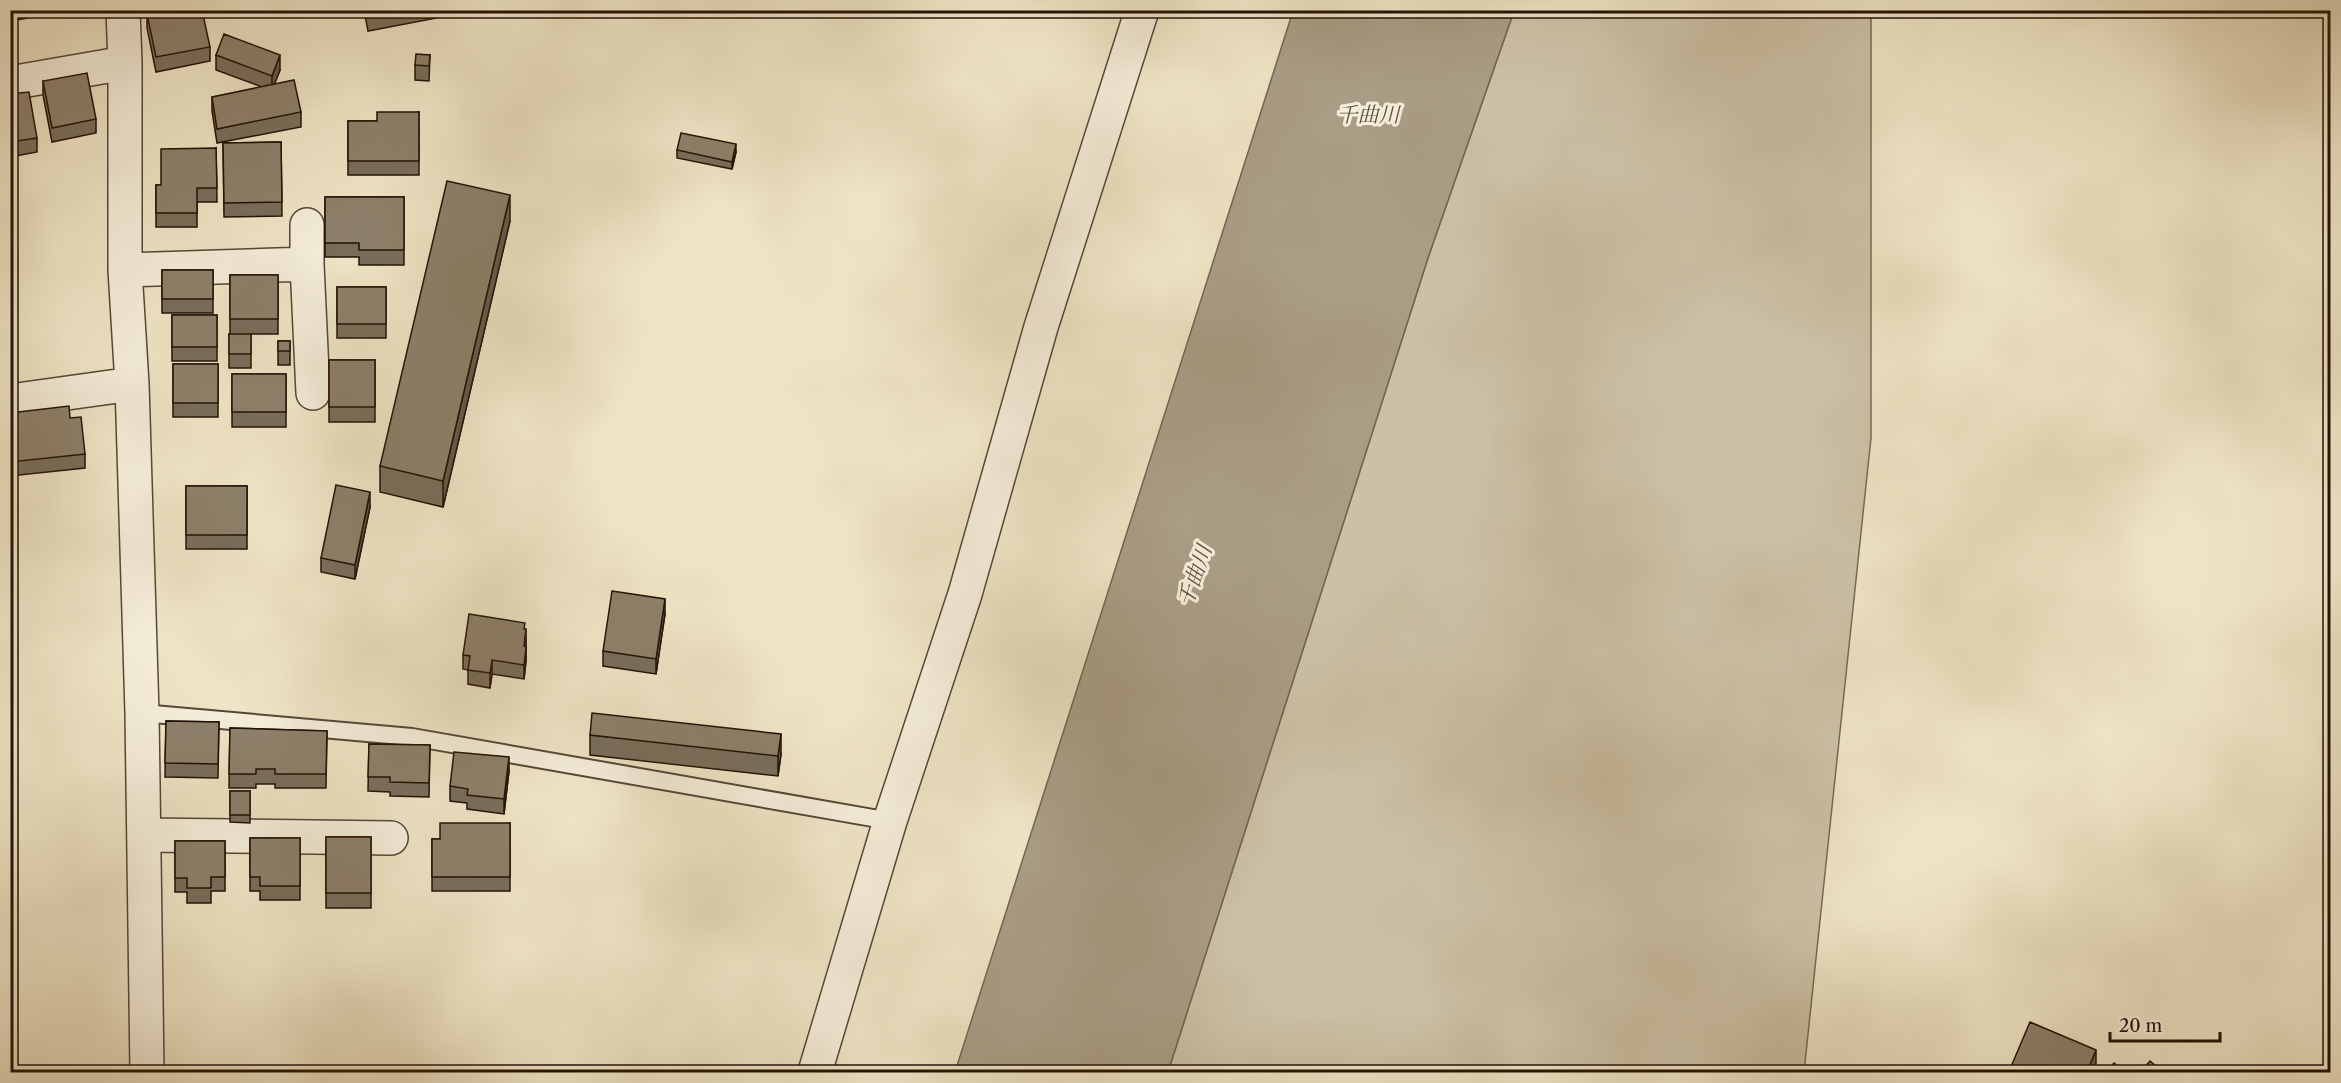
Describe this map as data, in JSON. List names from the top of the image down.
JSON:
{
  "water": ["千曲川"],
  "scale_bar": "20 m"
}
